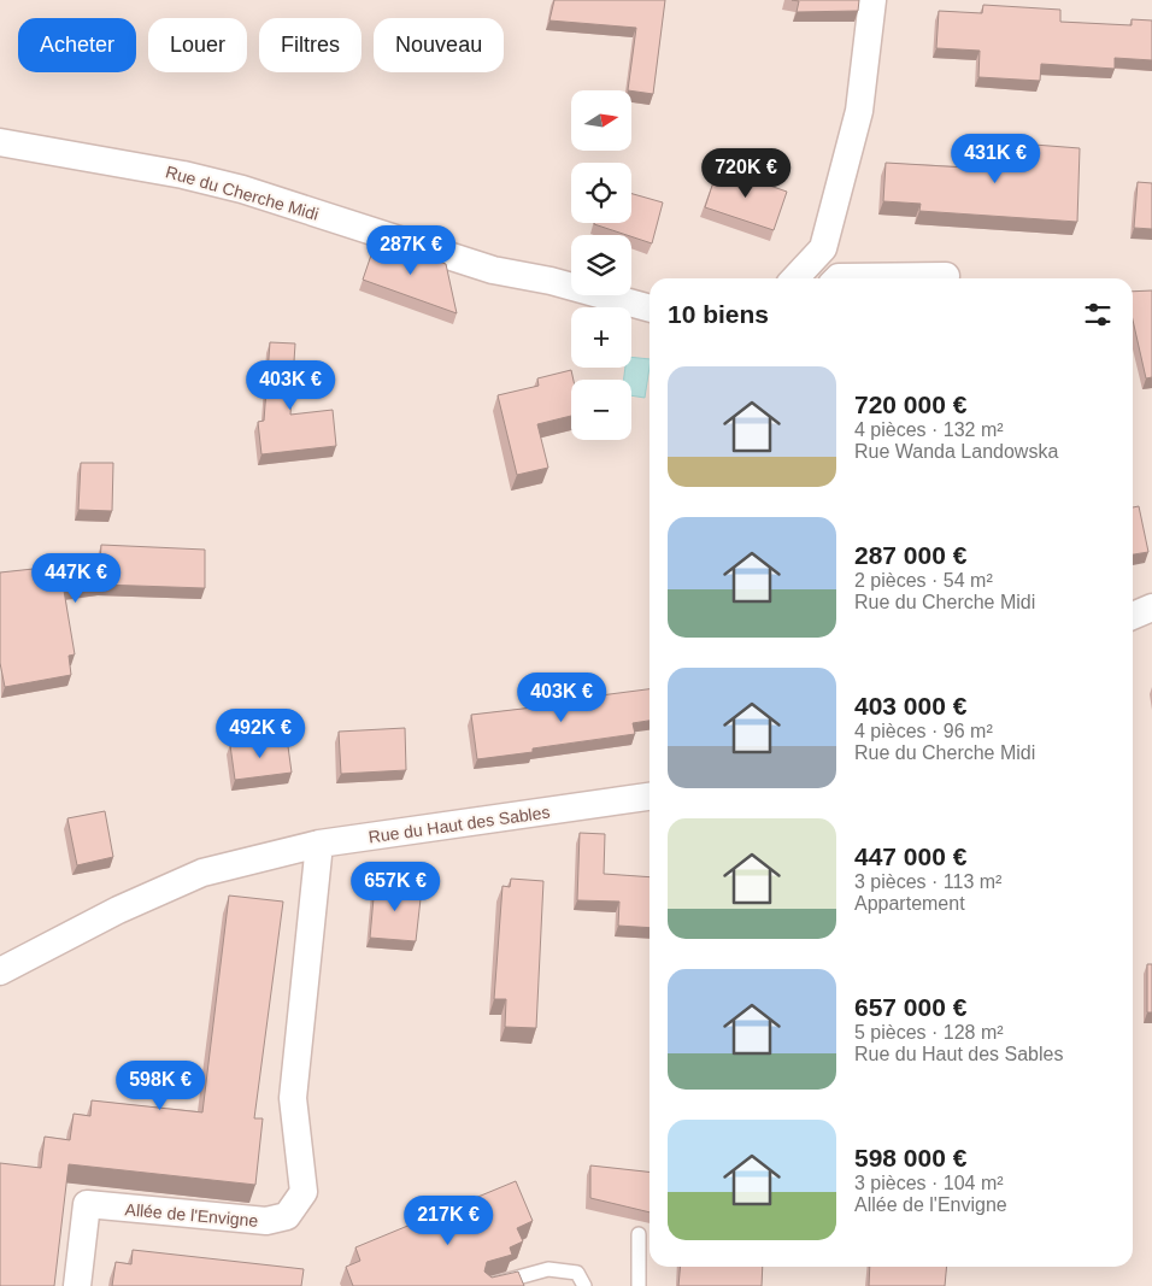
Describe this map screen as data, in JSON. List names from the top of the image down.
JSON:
{
  "streets": {
    "street": ["Rue du Cherche Midi", "Rue du Haut des Sables", "Allée de l'Envigne"]
  },
  "crossings": [
    ["Rue du Haut des Sables", "Allée de l'Envigne"]
  ],
  "north": "right",
  "page": {
    "chip": [
      "Acheter",
      "Louer",
      "Filtres",
      "Nouveau"
    ],
    "map_buttons": ["+", "−"],
    "price": [
      "431K €",
      "720K €",
      "287K €",
      "403K €",
      "447K €",
      "403K €",
      "492K €",
      "657K €",
      "598K €",
      "217K €"
    ],
    "heading": "10 biens",
    "list": [
      {
        "name": "720 000 €",
        "note": "4 pièces · 132 m² · Rue Wanda Landowska"
      },
      {
        "name": "287 000 €",
        "note": "2 pièces · 54 m² · Rue du Cherche Midi"
      },
      {
        "name": "403 000 €",
        "note": "4 pièces · 96 m² · Rue du Cherche Midi"
      },
      {
        "name": "447 000 €",
        "note": "3 pièces · 113 m² · Appartement"
      },
      {
        "name": "657 000 €",
        "note": "5 pièces · 128 m² · Rue du Haut des Sables"
      },
      {
        "name": "598 000 €",
        "note": "3 pièces · 104 m² · Allée de l'Envigne"
      }
    ]
  }
}
